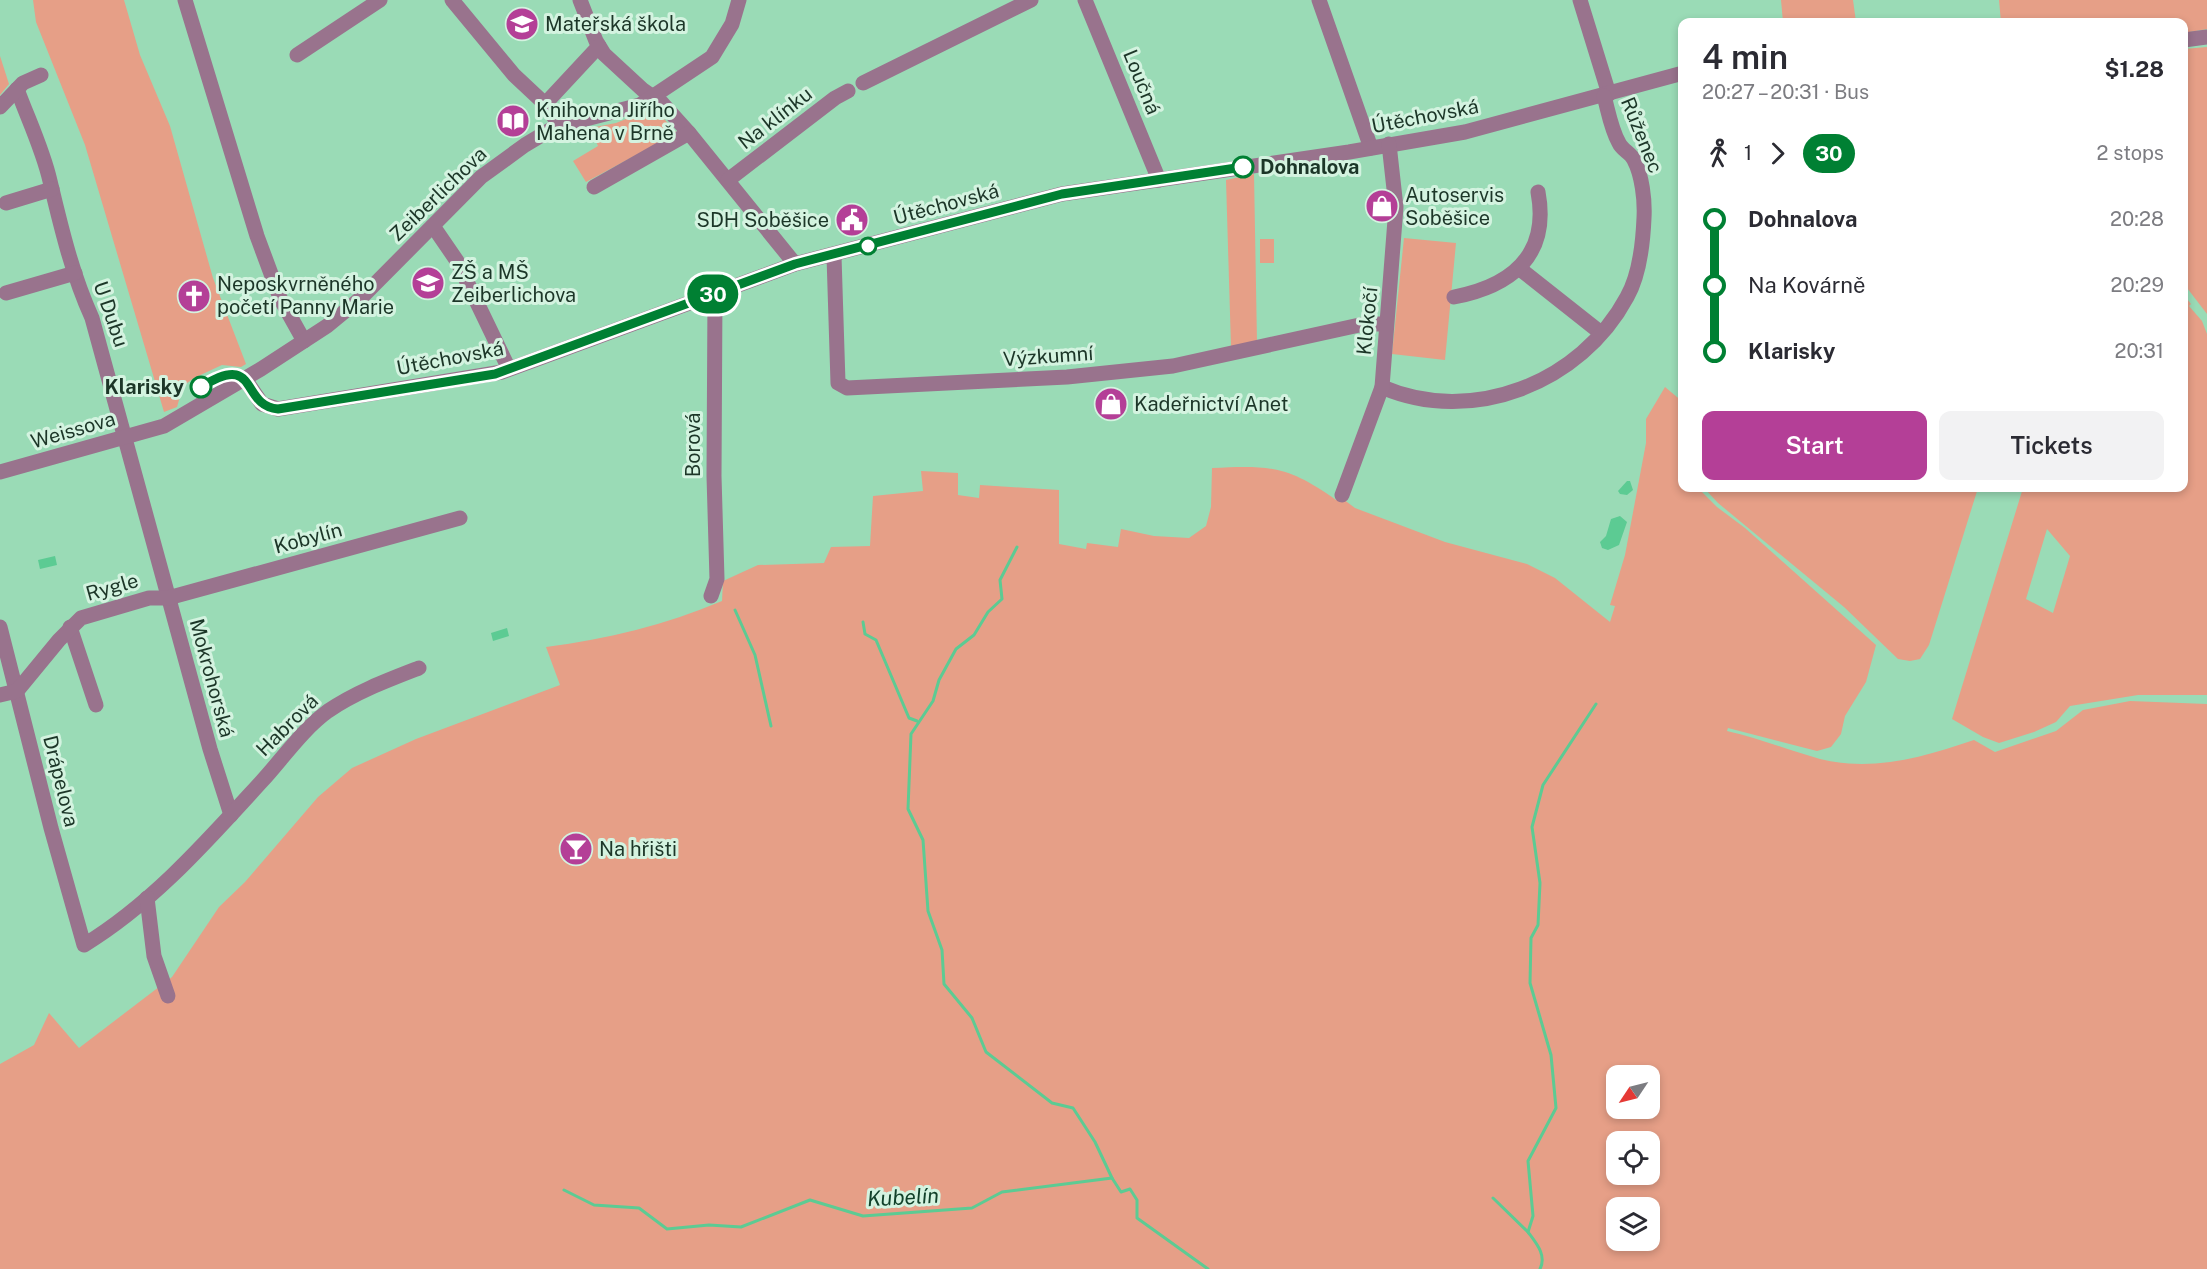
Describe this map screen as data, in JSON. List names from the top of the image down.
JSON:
{
  "streets": {
    "street": [
      "Loučná",
      "Útěchovská",
      "Na klínku",
      "Růženec",
      "Zeiberlichova",
      "U Dubu",
      "Klokočí",
      "Výzkumní",
      "Weissova",
      "Borová",
      "Kobylín",
      "Rygle",
      "Mokrohorská",
      "Habrová",
      "Drápelova"
    ]
  },
  "crossings": [
    ["Loučná", "Útěchovská"],
    ["Útěchovská", "Růženec"],
    ["Útěchovská", "Zeiberlichova"],
    ["Útěchovská", "Klokočí"],
    ["Útěchovská", "Výzkumní"],
    ["Útěchovská", "Borová"],
    ["Růženec", "Klokočí"],
    ["Zeiberlichova", "Weissova"],
    ["U Dubu", "Weissova"],
    ["U Dubu", "Mokrohorská"],
    ["Klokočí", "Výzkumní"],
    ["Weissova", "Mokrohorská"],
    ["Kobylín", "Rygle"],
    ["Kobylín", "Mokrohorská"],
    ["Rygle", "Mokrohorská"],
    ["Rygle", "Drápelova"],
    ["Mokrohorská", "Habrová"]
  ],
  "water": ["Kubelín"],
  "places": {
    "school or university": ["Mateřská škola", "ZŠ a MŠ Zeiberlichova"],
    "library": ["Knihovna Jiřího Mahena v Brně"],
    "other": ["Dohnalova", "Klarisky"],
    "shop": ["Autoservis Soběšice", "Kadeřnictví Anet"],
    "public building": ["SDH Soběšice"],
    "church": ["Neposkvrněného početí Panny Marie"],
    "bar": ["Na hřišti"]
  },
  "lines": ["bus line 30"],
  "north": "bottom left",
  "page": {
    "on_map": "30",
    "heading": ["4 min", "20:27 – 20:31 · Bus", "$1.28"],
    "legs": ["1", "30", "2 stops"],
    "list": [
      {
        "name": "Dohnalova",
        "value": "20:28"
      },
      {
        "name": "Na Kovárně",
        "value": "20:29"
      },
      {
        "name": "Klarisky",
        "value": "20:31"
      }
    ],
    "buttons": ["Start", "Tickets"]
  }
}
